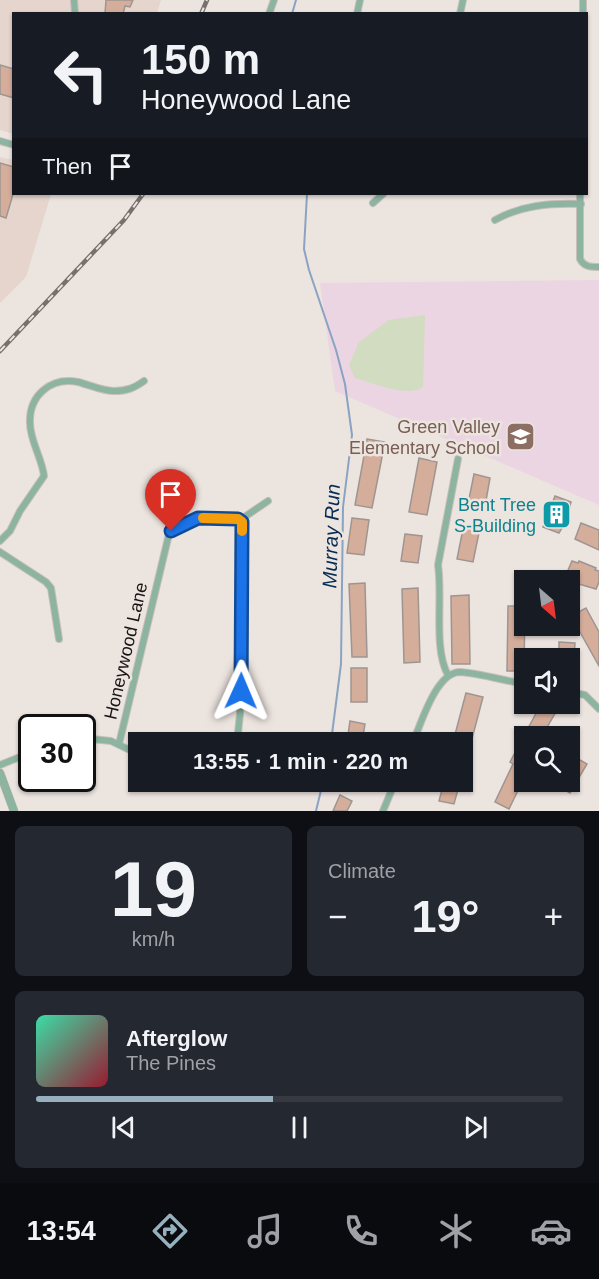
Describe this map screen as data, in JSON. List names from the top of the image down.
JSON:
{
  "streets": {
    "street": ["Honeywood Lane"]
  },
  "water": ["Murray Run"],
  "places": {
    "school or university": ["Green Valley Elementary School"],
    "building": ["Bent Tree S-Building"]
  },
  "north": "bottom right",
  "page": {
    "turn": ["150 m", "Honeywood Lane"],
    "then": "Then",
    "limit": "30",
    "trip": "13:55 · 1 min · 220 m",
    "tile": [
      ["19", "km/h"],
      "Climate"
    ],
    "heat": ["−", "19°", "+"],
    "song": ["Afterglow", "The Pines"],
    "tabs": "13:54"
  }
}
